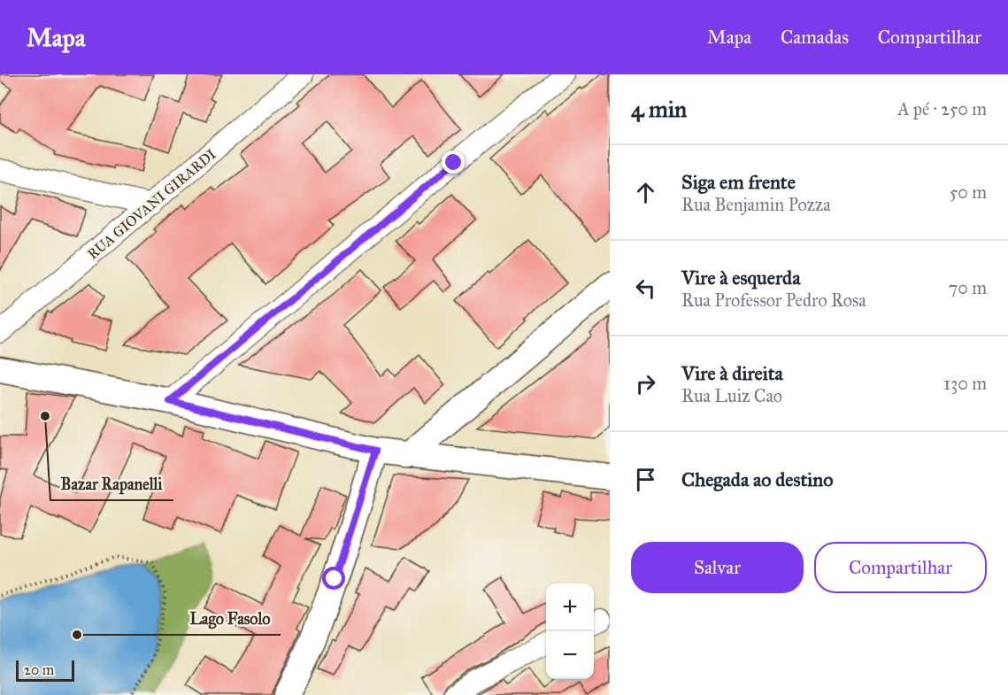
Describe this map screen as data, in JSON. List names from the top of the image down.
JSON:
{
  "streets": {
    "street": ["RUA GIOVANI GIRARDI"]
  },
  "places": ["Bazar Rapanelli", "Lago Fasolo"],
  "scale_bar": "20 m",
  "page": {
    "header": "Mapa",
    "nav": ["Mapa", "Camadas", "Compartilhar"],
    "heading": ["4 min", "A pé · 250 m"],
    "list": [
      ["Siga em frente", "Rua Benjamin Pozza", "50 m"],
      ["Vire à esquerda", "Rua Professor Pedro Rosa", "70 m"],
      ["Vire à direita", "Rua Luiz Cao", "130 m"],
      "Chegada ao destino"
    ],
    "buttons": ["Salvar", "Compartilhar"],
    "map_buttons": ["+", "−"],
    "scale": "20 m"
  }
}
